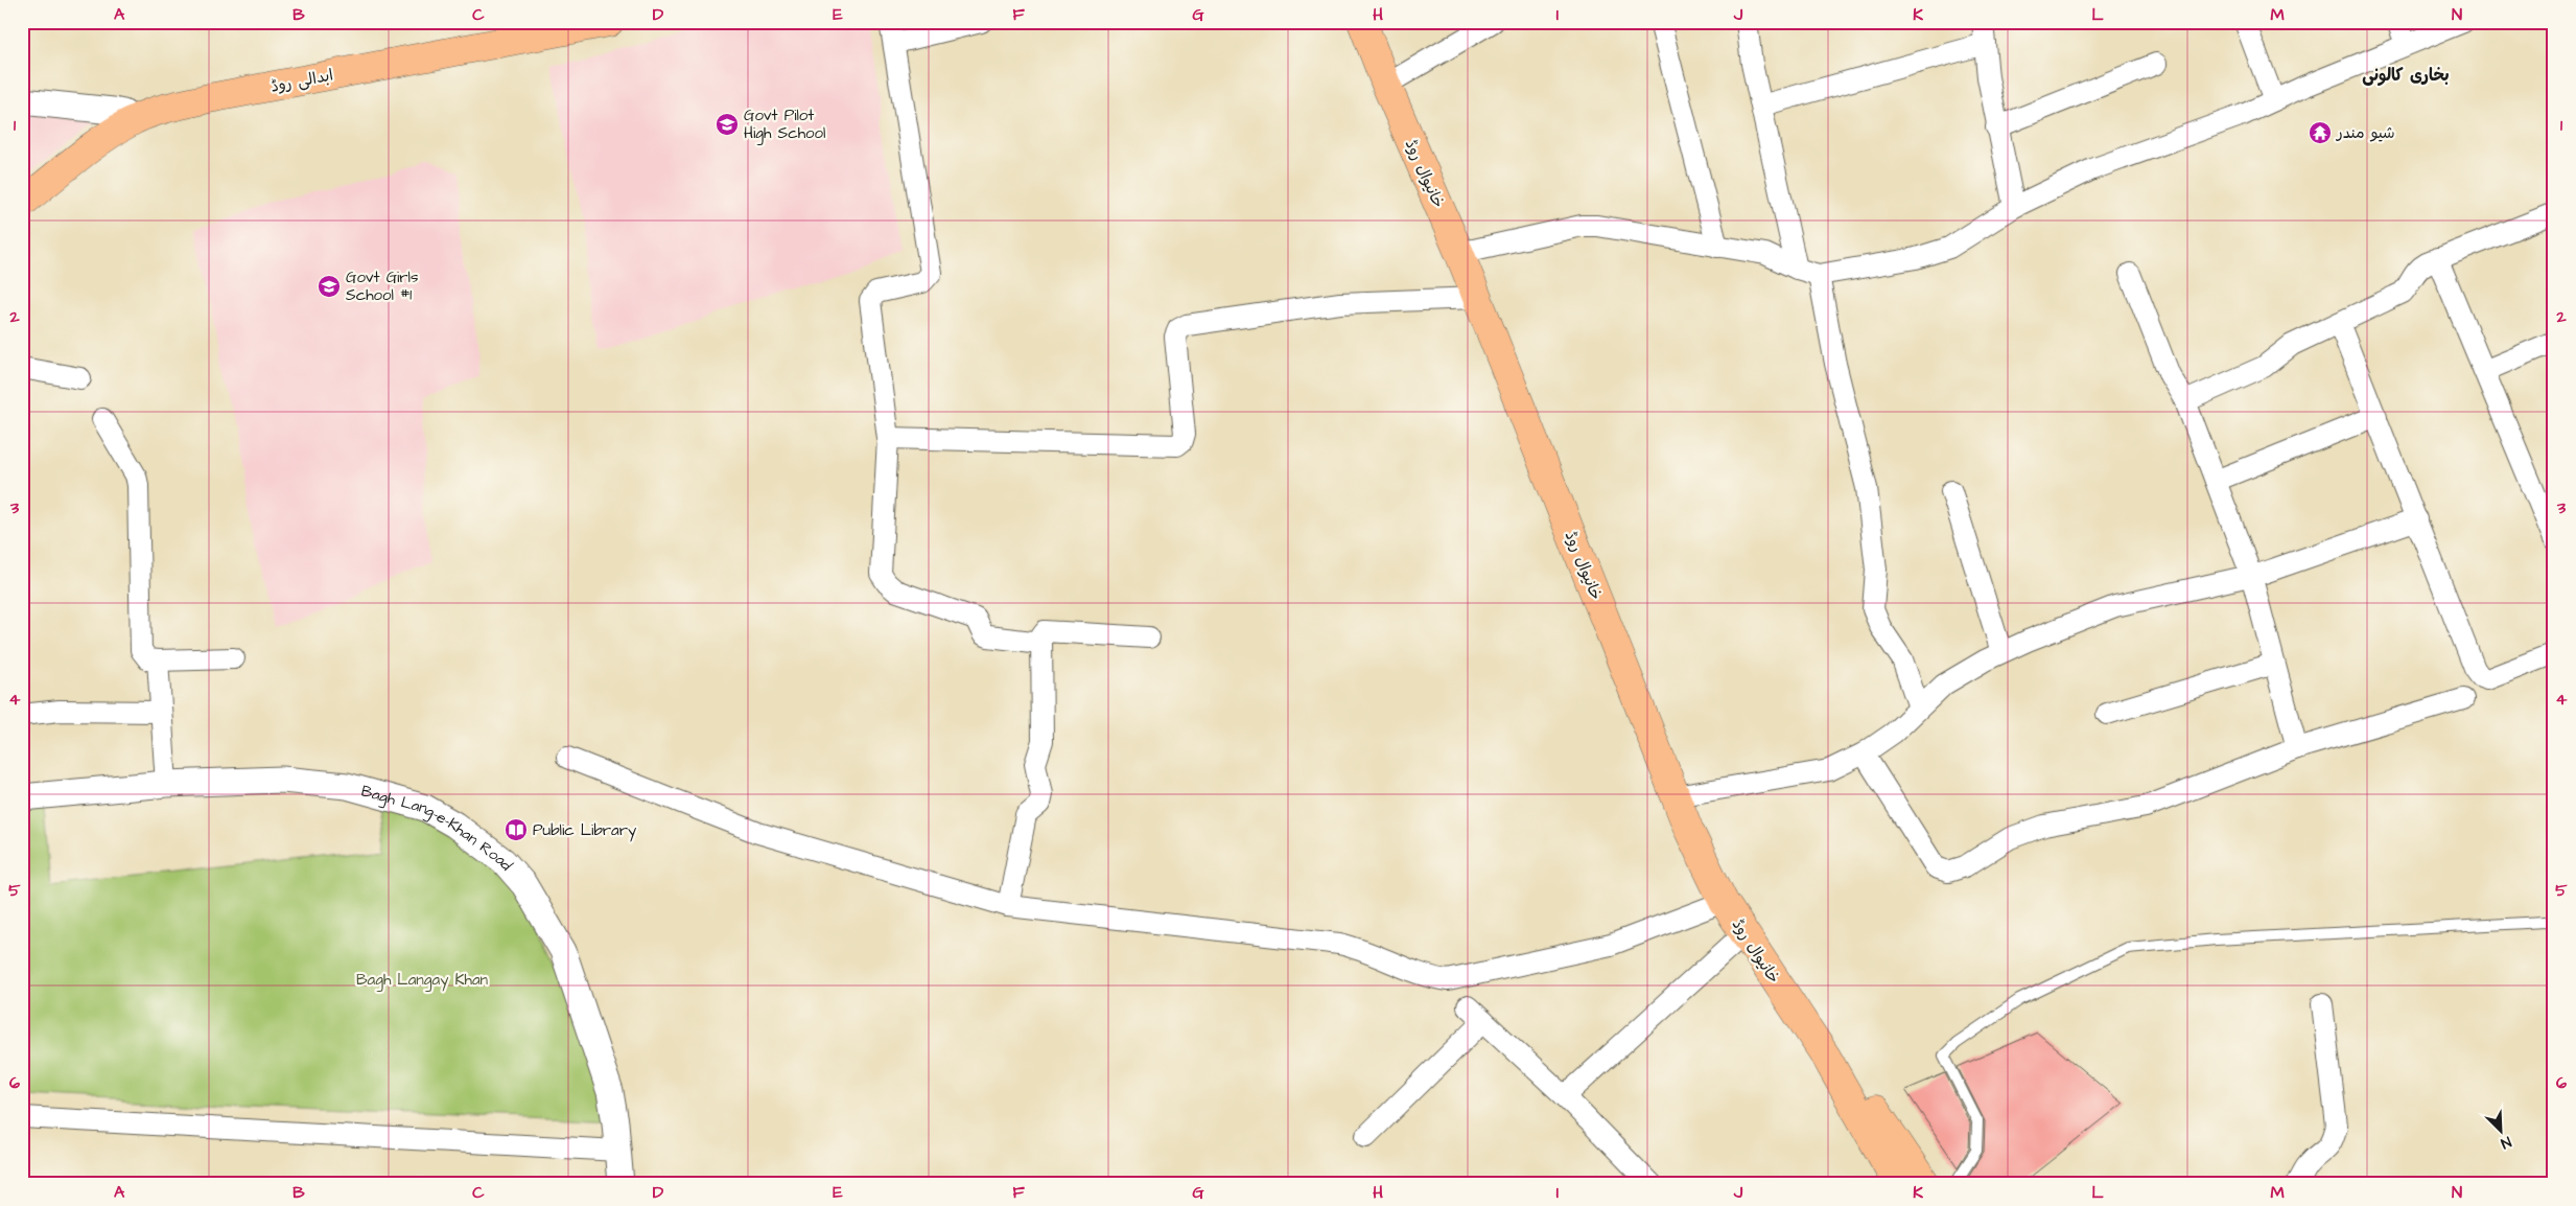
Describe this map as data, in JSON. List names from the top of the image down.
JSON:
{
  "streets": {
    "main road": ["ابدالی روڈ", "خانیوال روڈ"],
    "street": ["Bagh Lang-e-Khan Road"]
  },
  "districts": ["بخاری کالونی"],
  "parks": ["Bagh Langay Khan"],
  "places": {
    "school or university": ["Govt Pilot High School", "Govt Girls School #1"],
    "temple": ["شیو مندر"],
    "library": ["Public Library"]
  },
  "north": "bottom right",
  "grid": {
    "columns": [
      "A",
      "B",
      "C",
      "D",
      "E",
      "F",
      "G",
      "H",
      "I",
      "J",
      "K",
      "L",
      "M",
      "N"
    ],
    "rows": [
      "1",
      "2",
      "3",
      "4",
      "5",
      "6"
    ]
  }
}
